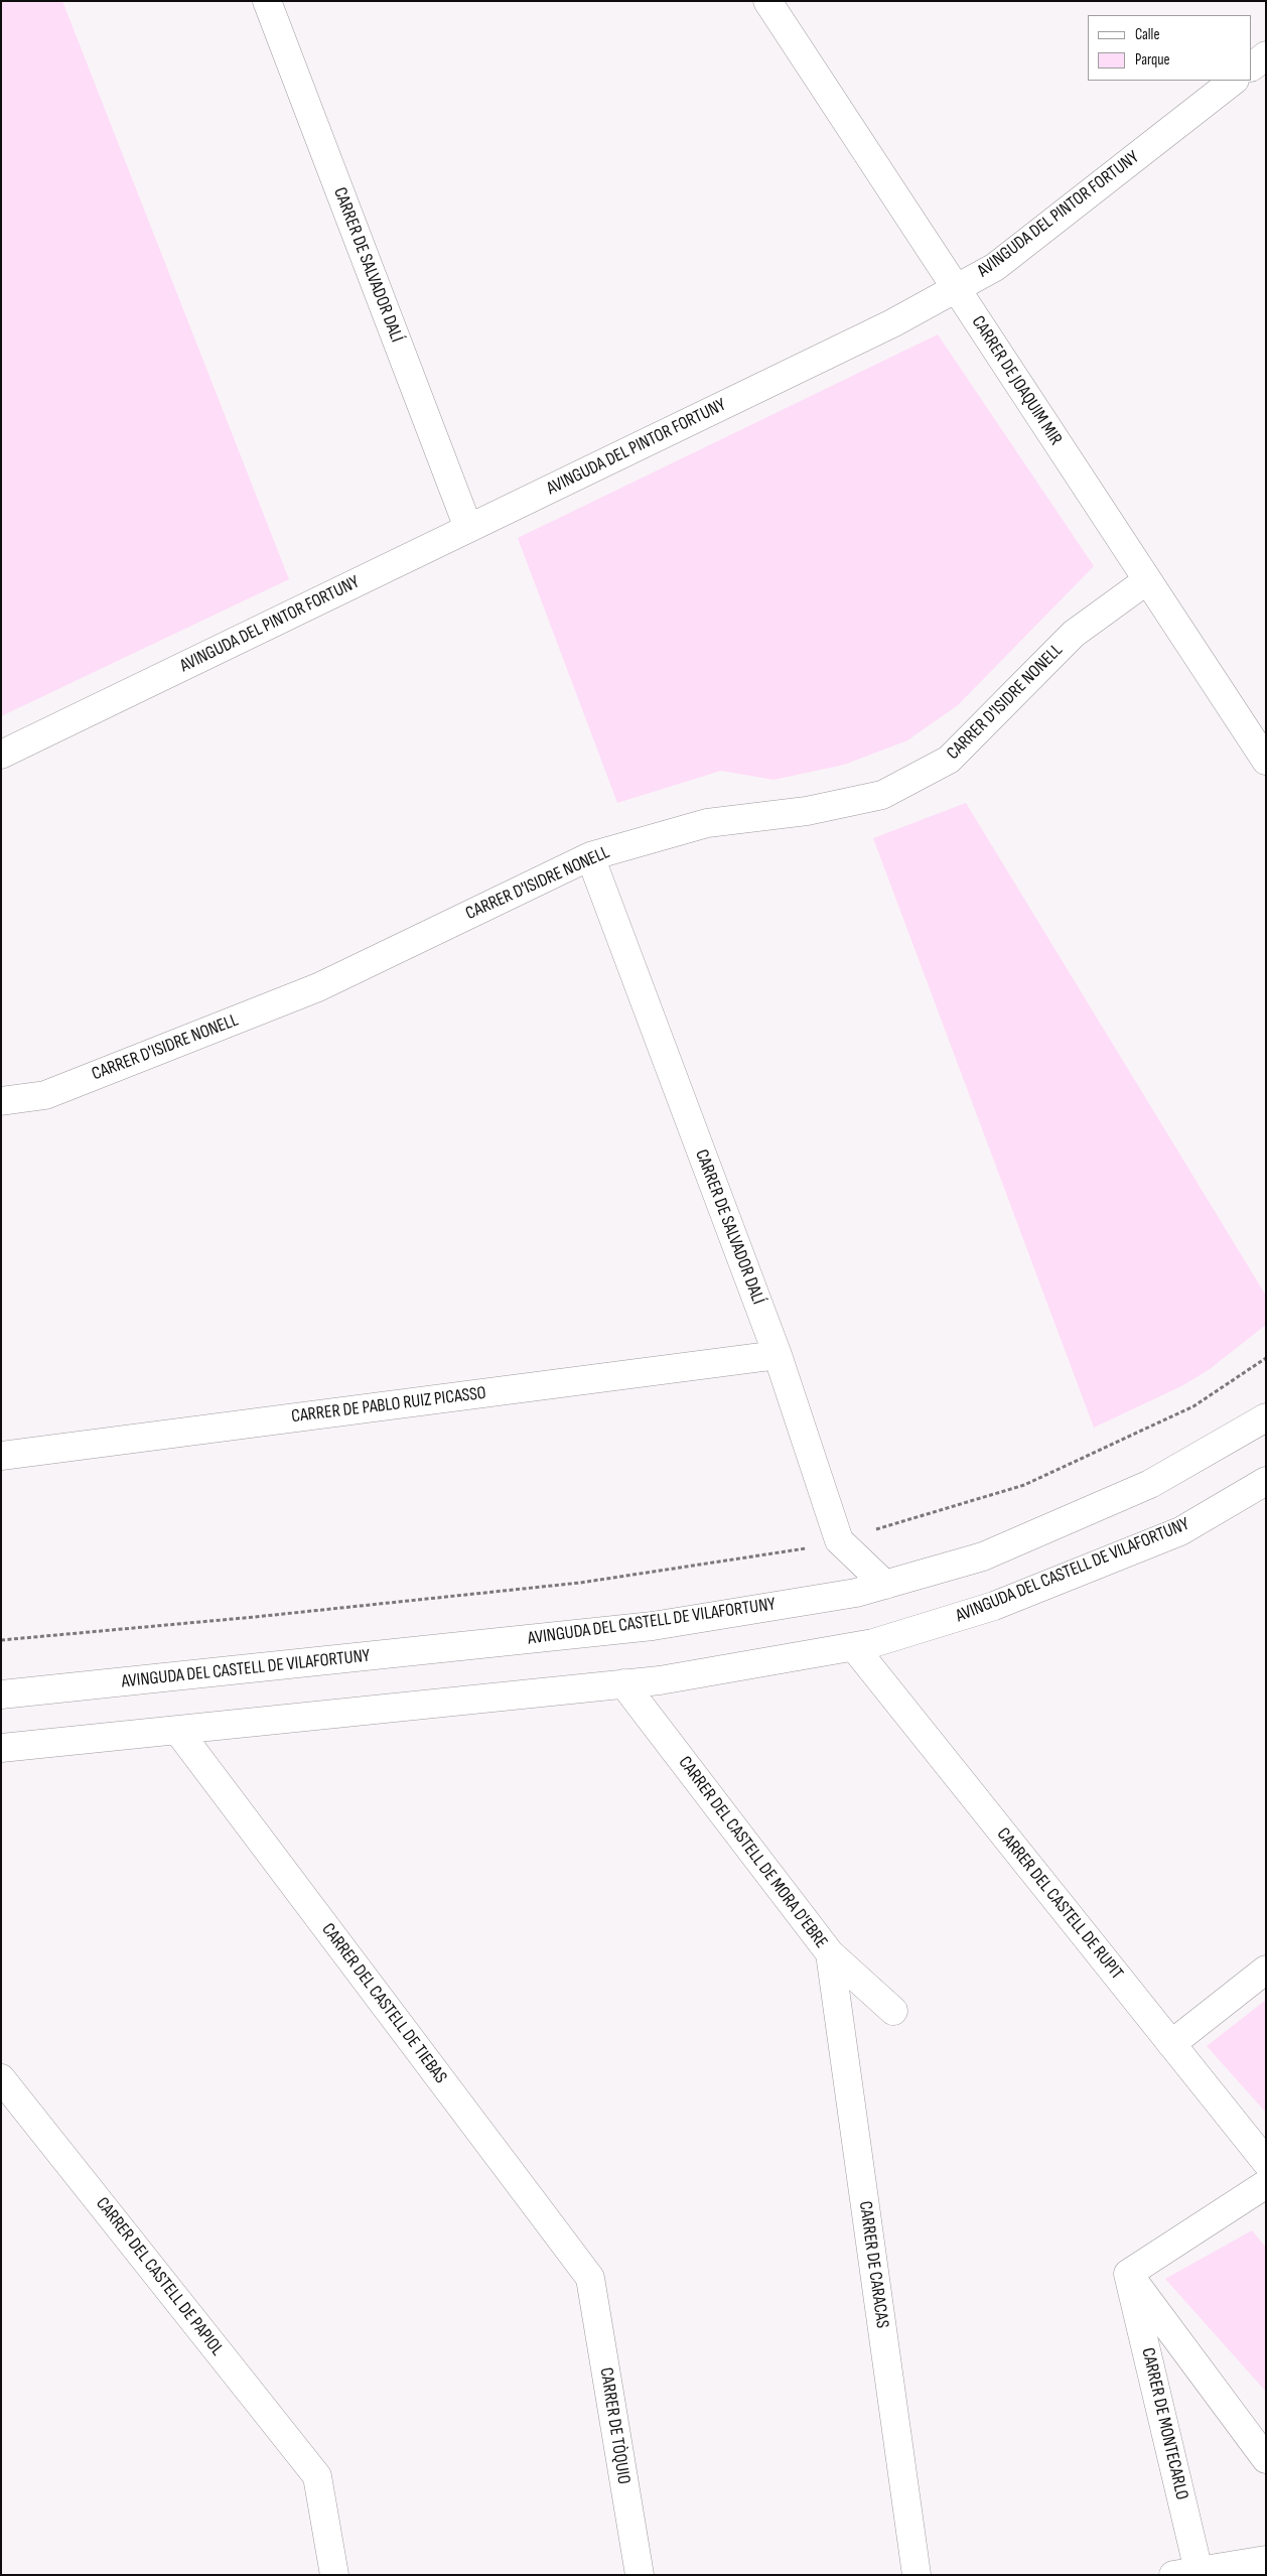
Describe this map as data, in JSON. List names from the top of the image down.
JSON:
{
  "streets": {
    "street": [
      "AVINGUDA DEL PINTOR FORTUNY",
      "CARRER DE SALVADOR DALÍ",
      "CARRER DE JOAQUIM MIR",
      "CARRER D'ISIDRE NONELL",
      "CARRER DE PABLO RUIZ PICASSO",
      "AVINGUDA DEL CASTELL DE VILAFORTUNY",
      "CARRER DEL CASTELL DE MORA D'EBRE",
      "CARRER DEL CASTELL DE RUPIT",
      "CARRER DEL CASTELL DE TIEBAS",
      "CARRER DE CARACAS",
      "CARRER DEL CASTELL DE PAPIOL",
      "CARRER DE MONTECARLO",
      "CARRER DE TÒQUIO"
    ]
  },
  "crossings": [
    ["AVINGUDA DEL PINTOR FORTUNY", "CARRER DE SALVADOR DALÍ"],
    ["AVINGUDA DEL PINTOR FORTUNY", "CARRER DE JOAQUIM MIR"],
    ["CARRER DE SALVADOR DALÍ", "CARRER D'ISIDRE NONELL"],
    ["CARRER DE SALVADOR DALÍ", "CARRER DE PABLO RUIZ PICASSO"],
    ["CARRER DE SALVADOR DALÍ", "AVINGUDA DEL CASTELL DE VILAFORTUNY"],
    ["CARRER DE JOAQUIM MIR", "CARRER D'ISIDRE NONELL"],
    ["AVINGUDA DEL CASTELL DE VILAFORTUNY", "CARRER DEL CASTELL DE MORA D'EBRE"],
    ["AVINGUDA DEL CASTELL DE VILAFORTUNY", "CARRER DEL CASTELL DE RUPIT"],
    ["AVINGUDA DEL CASTELL DE VILAFORTUNY", "CARRER DEL CASTELL DE TIEBAS"],
    ["CARRER DEL CASTELL DE MORA D'EBRE", "CARRER DE CARACAS"],
    ["CARRER DEL CASTELL DE TIEBAS", "CARRER DE TÒQUIO"]
  ],
  "legend": ["Calle", "Parque"]
}
